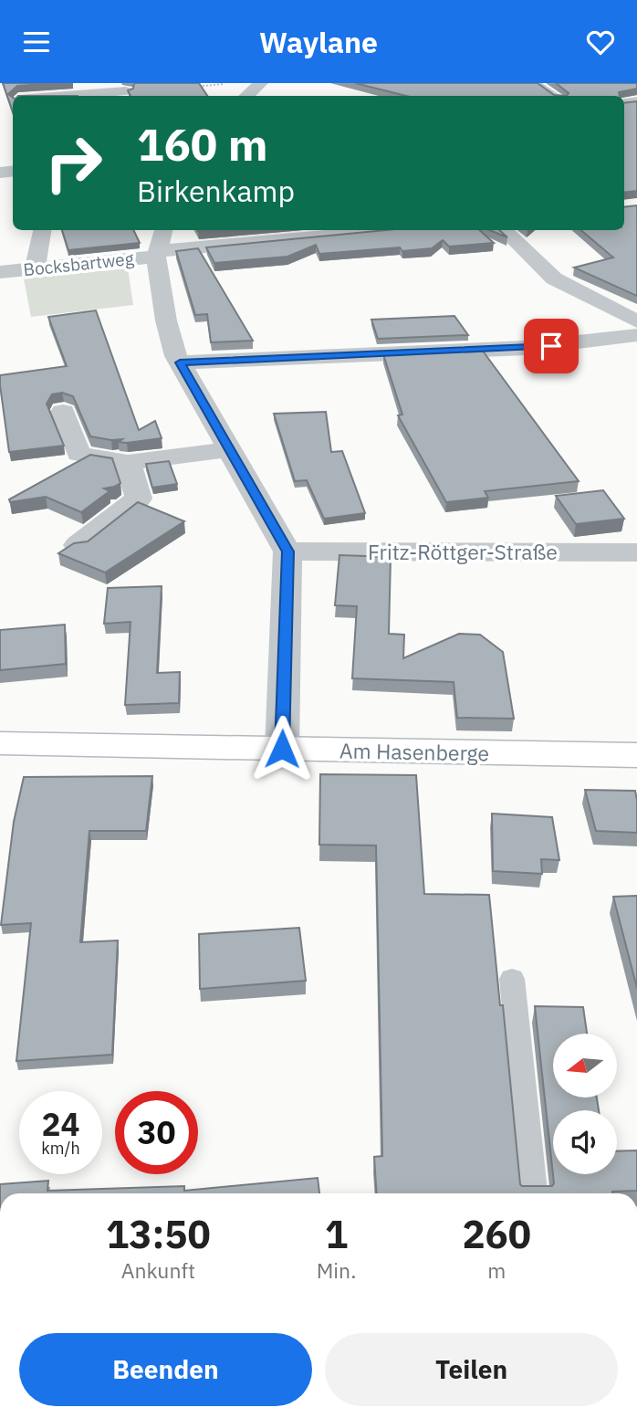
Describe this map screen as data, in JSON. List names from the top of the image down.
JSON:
{
  "streets": {
    "street": ["Bocksbartweg", "Fritz-Röttger-Straße", "Am Hasenberge"]
  },
  "north": "left",
  "page": {
    "header": "Waylane",
    "turn": ["160 m", "Birkenkamp"],
    "speed": "24 km/h",
    "limit": "30",
    "eta": [
      "13:50",
      "Ankunft",
      "1",
      "Min.",
      "260",
      "m"
    ],
    "buttons": ["Beenden", "Teilen"]
  }
}
